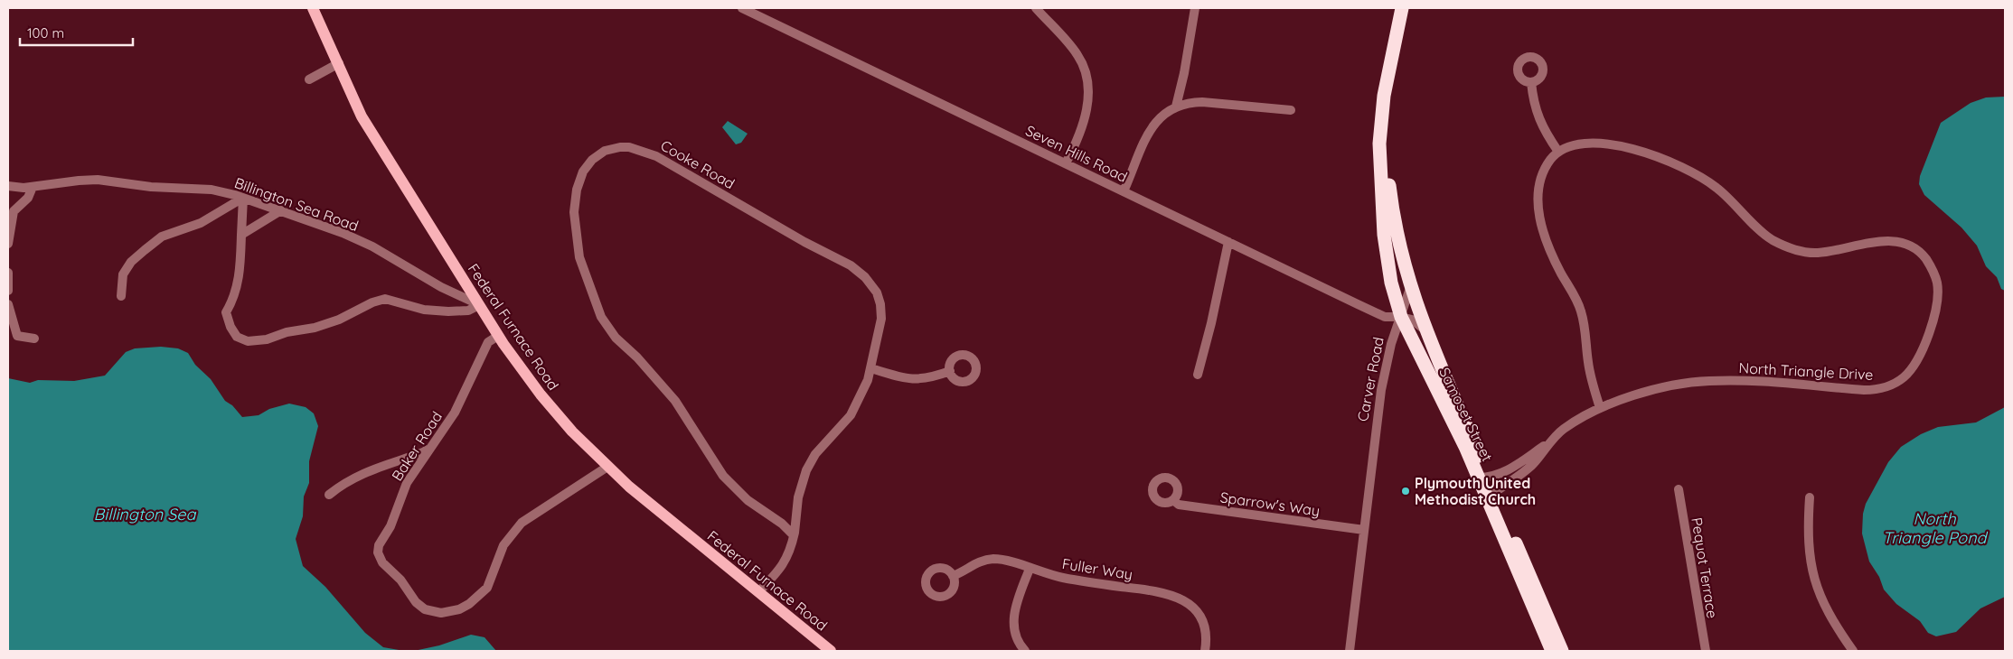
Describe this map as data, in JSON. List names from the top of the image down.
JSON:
{
  "streets": {
    "highway": ["Samoset Street"],
    "main road": ["Federal Furnace Road"],
    "street": [
      "Seven Hills Road",
      "Cooke Road",
      "Billington Sea Road",
      "North Triangle Drive",
      "Carver Road",
      "Baker Road",
      "Sparrow's Way",
      "Pequot Terrace",
      "Fuller Way"
    ]
  },
  "crossings": [
    ["Seven Hills Road", "Carver Road"],
    ["Seven Hills Road", "Samoset Street"],
    ["Cooke Road", "Federal Furnace Road"],
    ["Billington Sea Road", "Federal Furnace Road"],
    ["Federal Furnace Road", "Baker Road"],
    ["North Triangle Drive", "Samoset Street"],
    ["Carver Road", "Samoset Street"],
    ["Carver Road", "Sparrow's Way"]
  ],
  "water": ["Billington Sea", "North Triangle Pond"],
  "places": ["Plymouth United Methodist Church"],
  "scale_bar": "100 m"
}
